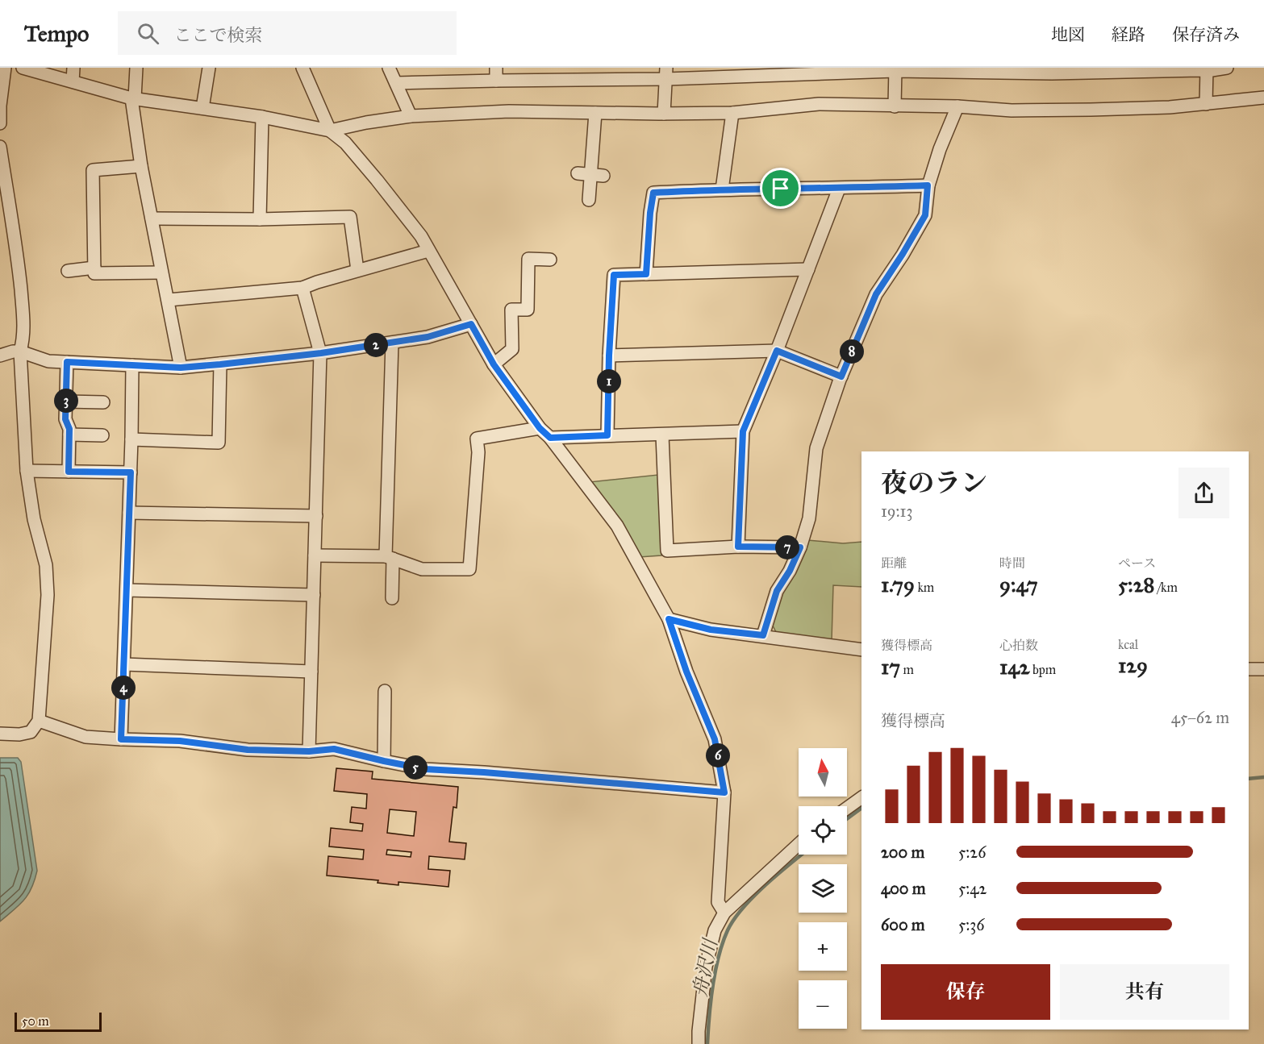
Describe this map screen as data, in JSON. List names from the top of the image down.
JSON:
{
  "water": ["舟沢川"],
  "scale_bar": "50 m",
  "north": "top",
  "page": {
    "header": "Tempo",
    "search": "ここで検索",
    "nav": ["地図", "経路", "保存済み"],
    "pins": [
      "2",
      "8",
      "1",
      "3",
      "7",
      "4",
      "6",
      "5"
    ],
    "heading": ["夜のラン", "19:13"],
    "stats": [
      ["距離", "1.79 km"],
      ["時間", "9:47"],
      ["ペース", "5:28 /km"],
      ["獲得標高", "17 m"],
      ["心拍数", "142 bpm"],
      ["kcal", "129"]
    ],
    "chart": ["獲得標高", "45–62 m"],
    "map_buttons": ["+", "−"],
    "list": [
      {
        "name": "200 m",
        "note": "5:26"
      },
      {
        "name": "400 m",
        "note": "5:42"
      },
      {
        "name": "600 m",
        "note": "5:36"
      }
    ],
    "buttons": ["保存", "共有"],
    "scale": "50 m"
  }
}
